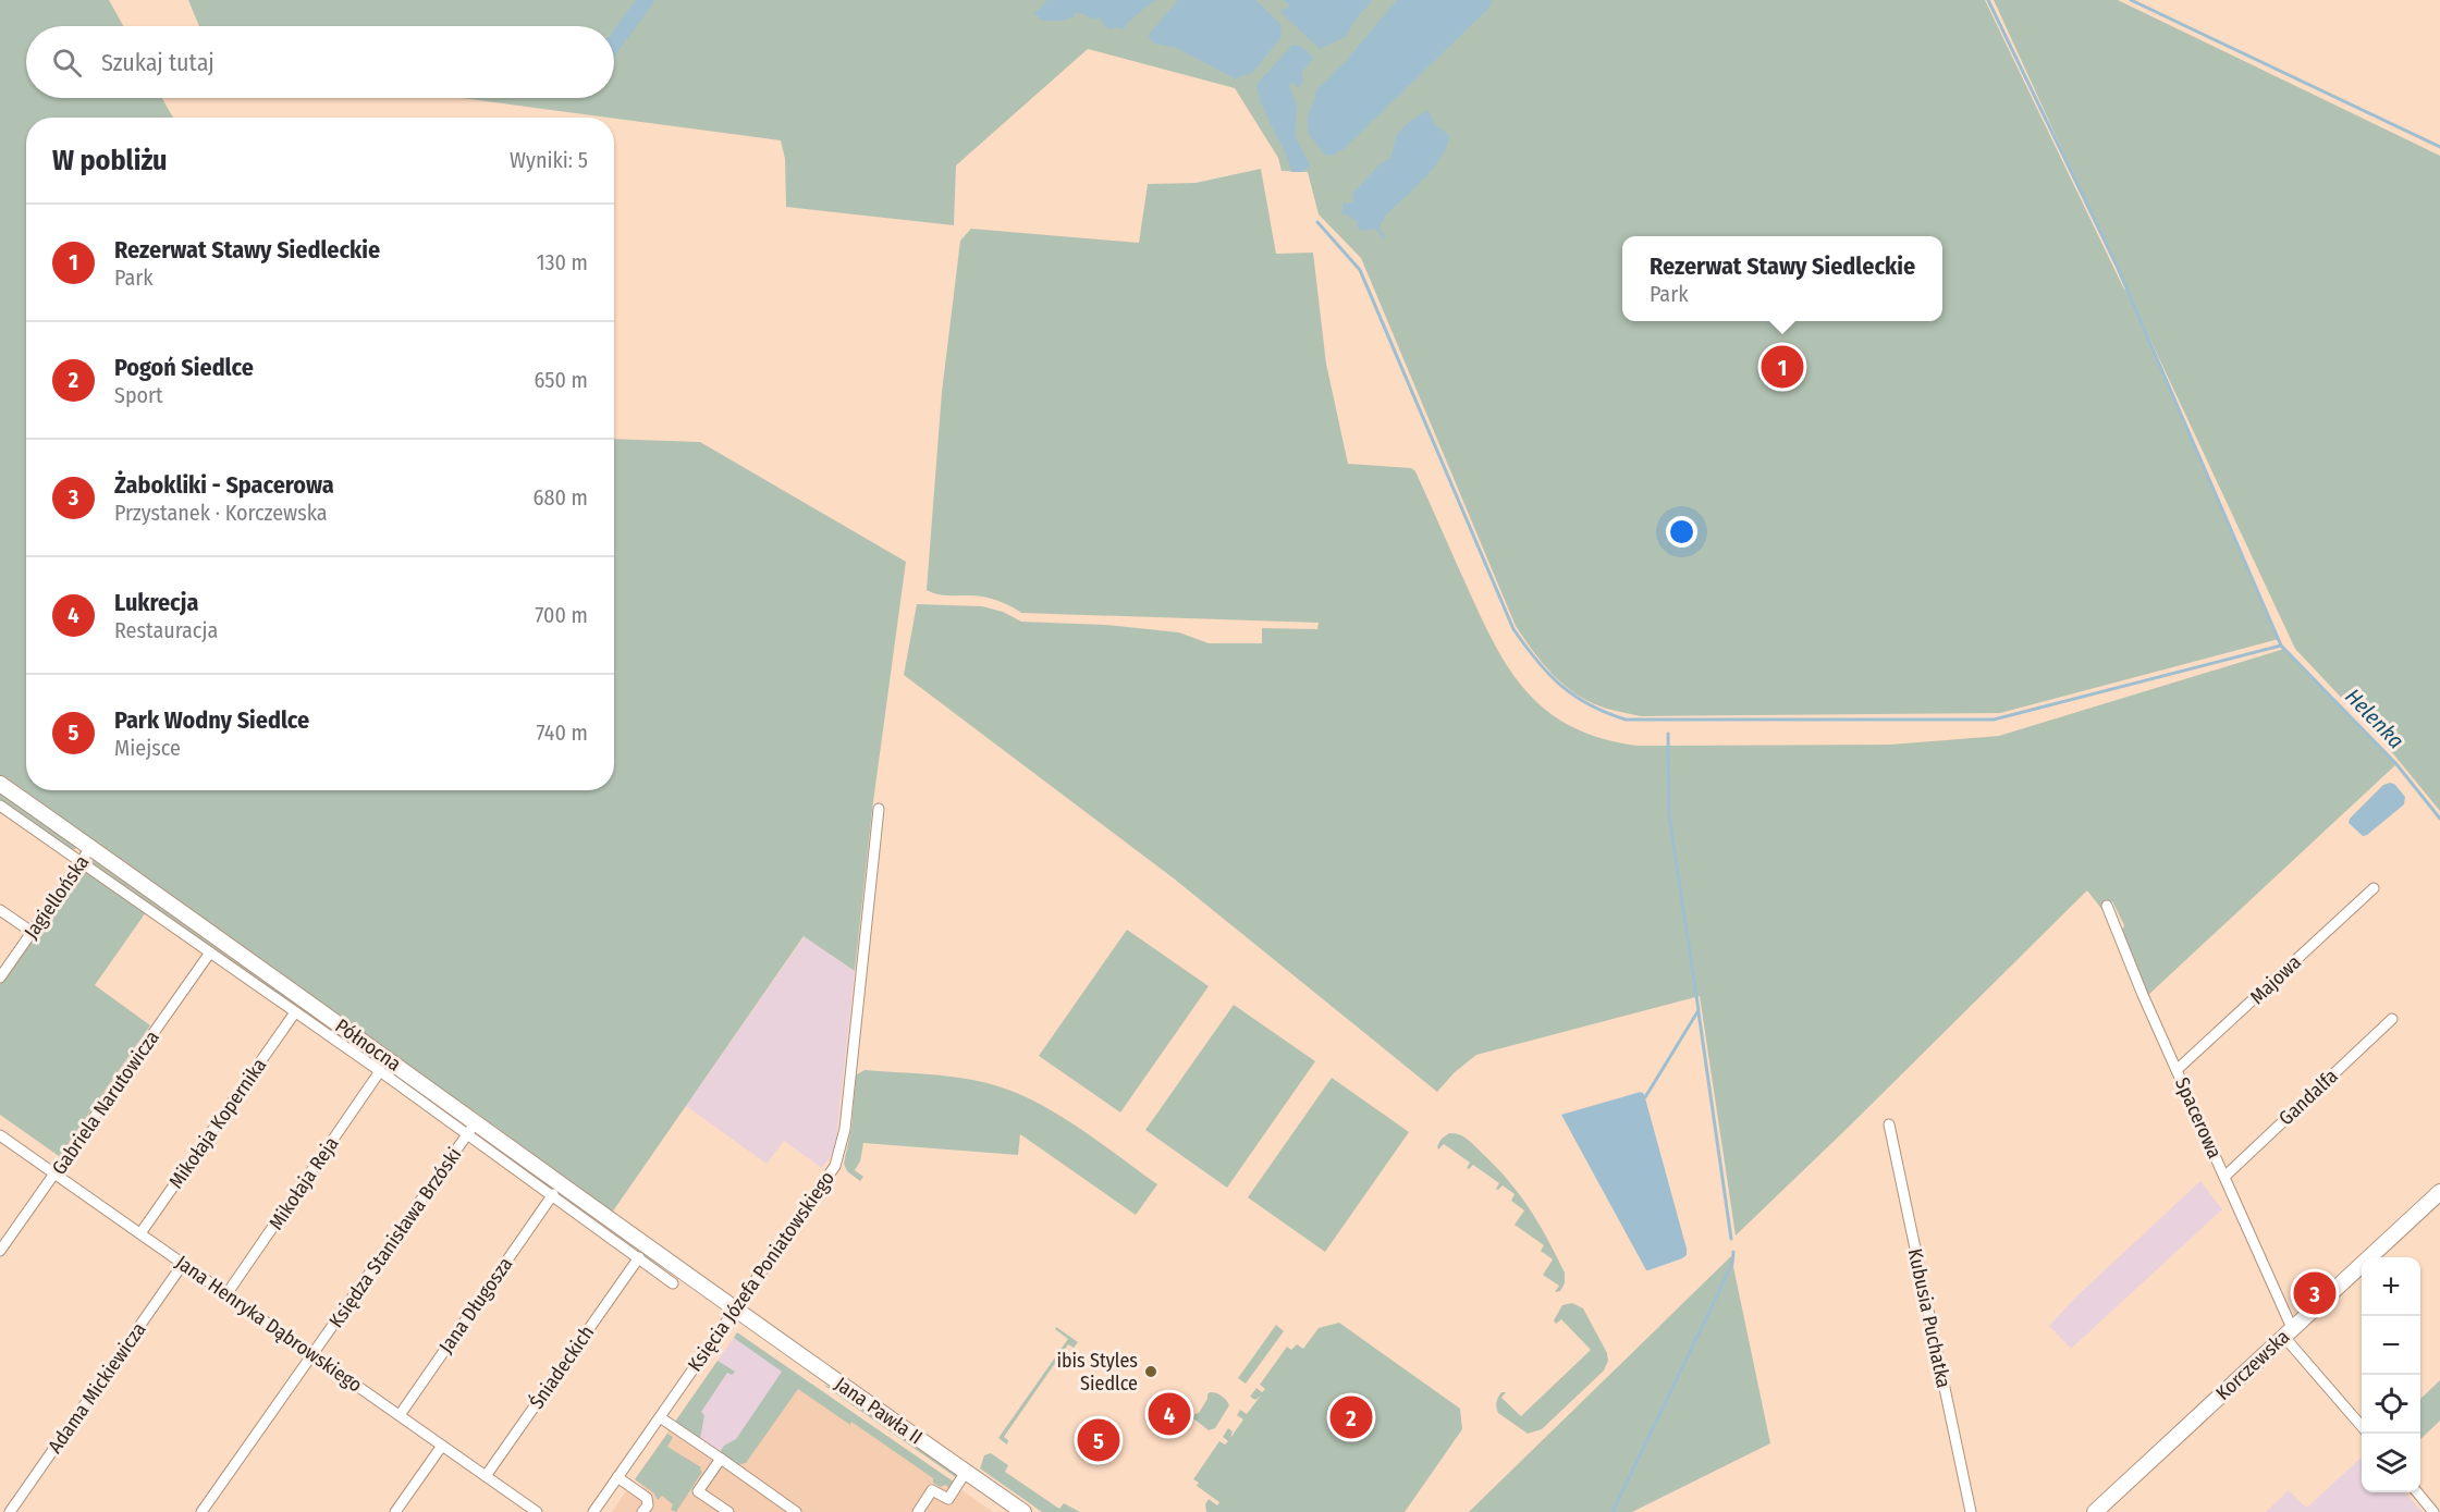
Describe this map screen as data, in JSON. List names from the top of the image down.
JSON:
{
  "streets": {
    "main road": ["Północna", "Korczewska", "Jana Pawła II"],
    "street": [
      "Jagiellońska",
      "Majowa",
      "Gandalfa",
      "Gabriela Narutowicza",
      "Spacerowa",
      "Mikołaja Kopernika",
      "Mikołaja Reja",
      "Księdza Stanisława Brzóski",
      "Księcia Józefa Poniatowskiego",
      "Jana Długosza",
      "Kubusia Puchatka",
      "Jana Henryka Dąbrowskiego",
      "Śniadeckich",
      "Adama Mickiewicza"
    ]
  },
  "crossings": [
    ["Jagiellońska", "Północna"],
    ["Majowa", "Spacerowa"],
    ["Północna", "Gabriela Narutowicza"],
    ["Północna", "Mikołaja Kopernika"],
    ["Północna", "Mikołaja Reja"],
    ["Północna", "Księdza Stanisława Brzóski"],
    ["Północna", "Księcia Józefa Poniatowskiego"],
    ["Północna", "Jana Długosza"],
    ["Północna", "Śniadeckich"],
    ["Północna", "Jana Pawła II"],
    ["Gandalfa", "Spacerowa"],
    ["Gabriela Narutowicza", "Jana Henryka Dąbrowskiego"],
    ["Spacerowa", "Korczewska"],
    ["Mikołaja Kopernika", "Jana Henryka Dąbrowskiego"],
    ["Mikołaja Reja", "Jana Henryka Dąbrowskiego"],
    ["Księdza Stanisława Brzóski", "Jana Henryka Dąbrowskiego"],
    ["Księcia Józefa Poniatowskiego", "Jana Pawła II"],
    ["Jana Długosza", "Jana Henryka Dąbrowskiego"],
    ["Jana Henryka Dąbrowskiego", "Śniadeckich"],
    ["Jana Henryka Dąbrowskiego", "Adama Mickiewicza"]
  ],
  "water": ["Helenka"],
  "places": ["ibis Styles Siedlce"],
  "page": {
    "search": "Szukaj tutaj",
    "heading": ["W pobliżu", "Wyniki: 5"],
    "list": [
      {
        "mark": "1",
        "name": "Rezerwat Stawy Siedleckie",
        "note": "Park",
        "value": "130 m"
      },
      {
        "mark": "2",
        "name": "Pogoń Siedlce",
        "note": "Sport",
        "value": "650 m"
      },
      {
        "mark": "3",
        "name": "Żabokliki - Spacerowa",
        "note": "Przystanek · Korczewska",
        "value": "680 m"
      },
      {
        "mark": "4",
        "name": "Lukrecja",
        "note": "Restauracja",
        "value": "700 m"
      },
      {
        "mark": "5",
        "name": "Park Wodny Siedlce",
        "note": "Miejsce",
        "value": "740 m"
      }
    ],
    "popup": ["Rezerwat Stawy Siedleckie", "Park"],
    "pins": [
      "1",
      "3",
      "4",
      "2",
      "5"
    ],
    "map_buttons": ["+", "−"]
  }
}
